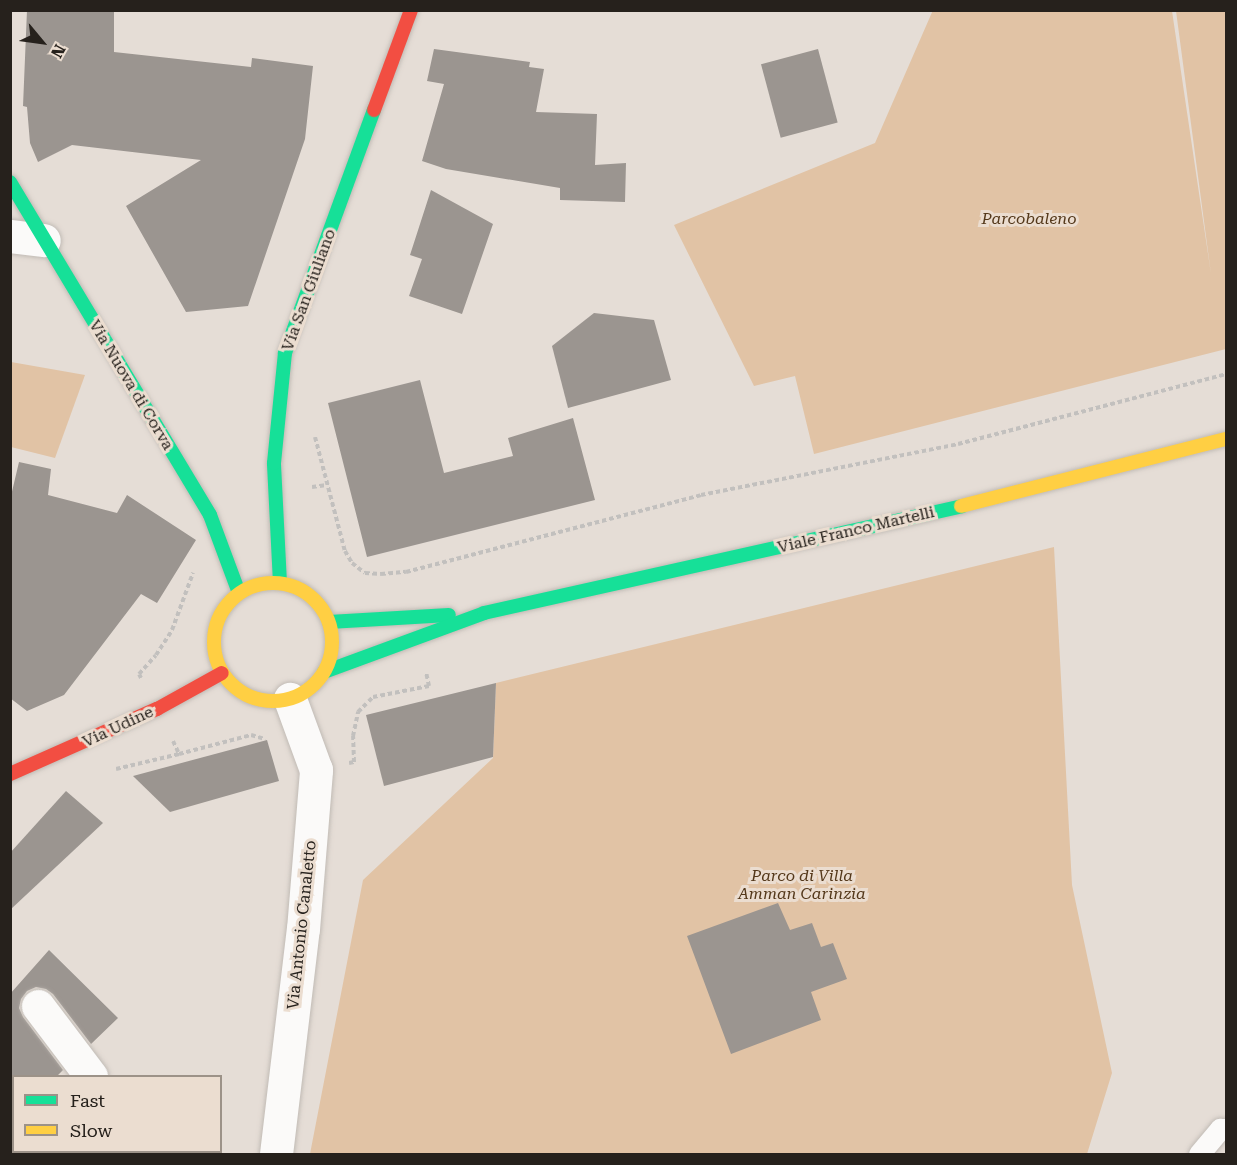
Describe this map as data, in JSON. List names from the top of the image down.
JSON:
{
  "streets": {
    "main road": [
      "Via San Giuliano",
      "Via Nuova di Corva",
      "Viale Franco Martelli",
      "Via Udine"
    ],
    "street": ["Via Antonio Canaletto"]
  },
  "crossings": [
    ["Via San Giuliano", "Via Nuova di Corva"],
    ["Via San Giuliano", "Viale Franco Martelli"],
    ["Via San Giuliano", "Via Udine"],
    ["Via San Giuliano", "Via Antonio Canaletto"],
    ["Via Nuova di Corva", "Viale Franco Martelli"],
    ["Via Nuova di Corva", "Via Udine"],
    ["Via Nuova di Corva", "Via Antonio Canaletto"],
    ["Viale Franco Martelli", "Via Udine"],
    ["Viale Franco Martelli", "Via Antonio Canaletto"],
    ["Via Udine", "Via Antonio Canaletto"]
  ],
  "parks": ["Parcobaleno", "Parco di Villa Amman Carinzia"],
  "legend": ["Fast", "Slow"],
  "north": "bottom right"
}
